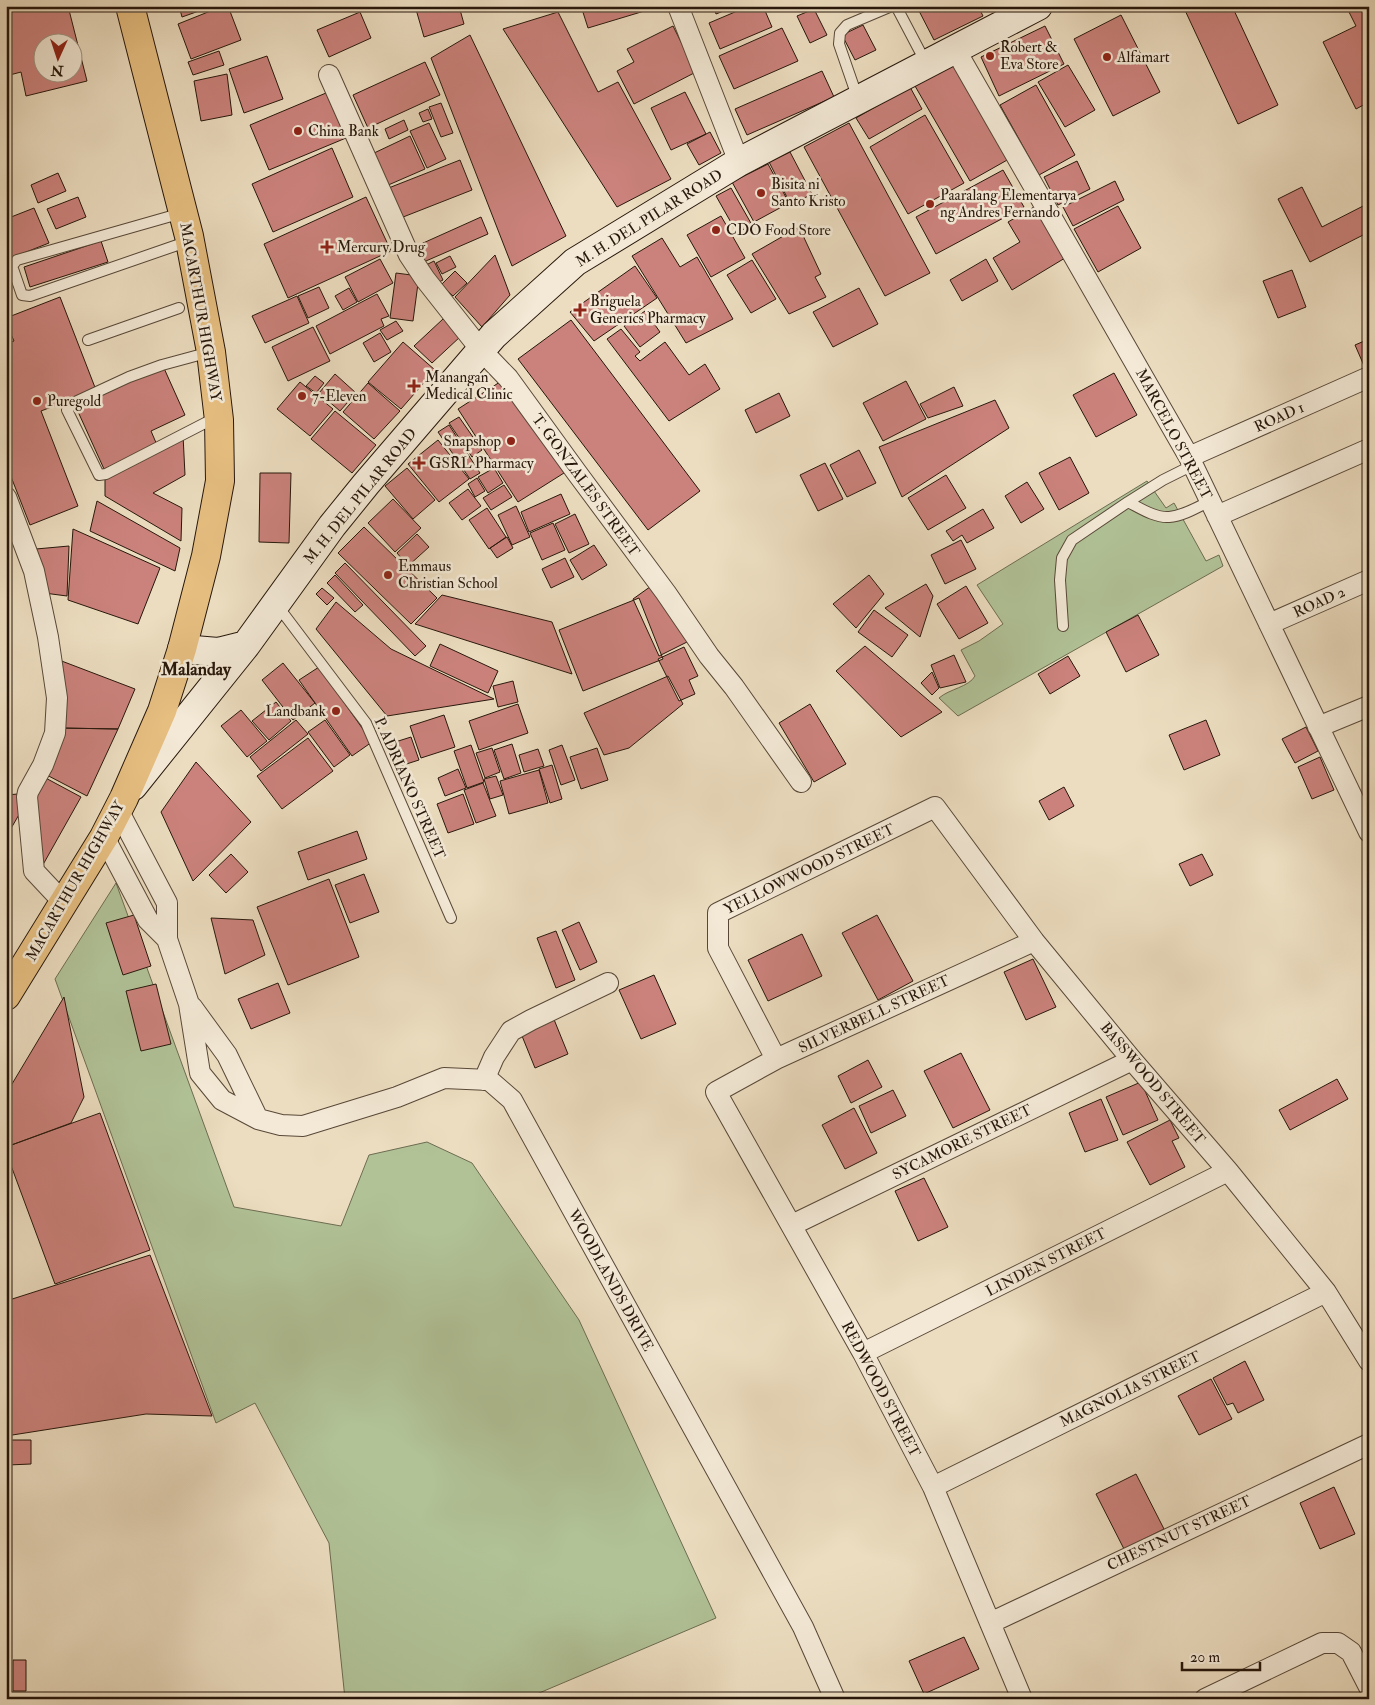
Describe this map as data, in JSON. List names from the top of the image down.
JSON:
{
  "streets": {
    "highway": ["MACARTHUR HIGHWAY"],
    "main road": ["M. H. DEL PILAR ROAD"],
    "street": [
      "ROAD 1",
      "MARCELO STREET",
      "T. GONZALES STREET",
      "ROAD 2",
      "YELLOWWOOD STREET",
      "SILVERBELL STREET",
      "BASSWOOD STREET",
      "SYCAMORE STREET",
      "LINDEN STREET",
      "WOODLANDS DRIVE",
      "REDWOOD STREET",
      "MAGNOLIA STREET",
      "CHESTNUT STREET"
    ],
    "lane": ["P. ADRIANO STREET"]
  },
  "crossings": [
    ["M. H. DEL PILAR ROAD", "MACARTHUR HIGHWAY"],
    ["M. H. DEL PILAR ROAD", "MARCELO STREET"],
    ["M. H. DEL PILAR ROAD", "T. GONZALES STREET"],
    ["M. H. DEL PILAR ROAD", "P. ADRIANO STREET"],
    ["ROAD 1", "MARCELO STREET"],
    ["MARCELO STREET", "ROAD 2"],
    ["YELLOWWOOD STREET", "SILVERBELL STREET"],
    ["YELLOWWOOD STREET", "BASSWOOD STREET"],
    ["SILVERBELL STREET", "BASSWOOD STREET"],
    ["SILVERBELL STREET", "REDWOOD STREET"],
    ["BASSWOOD STREET", "SYCAMORE STREET"],
    ["BASSWOOD STREET", "LINDEN STREET"],
    ["BASSWOOD STREET", "MAGNOLIA STREET"],
    ["SYCAMORE STREET", "REDWOOD STREET"],
    ["LINDEN STREET", "REDWOOD STREET"],
    ["REDWOOD STREET", "MAGNOLIA STREET"],
    ["REDWOOD STREET", "CHESTNUT STREET"]
  ],
  "districts": ["Malanday"],
  "places": {
    "other": [
      "Robert & Eva Store",
      "Alfamart",
      "China Bank",
      "Bisita ni Santo Kristo",
      "Paaralang Elementarya ng Andres Fernando",
      "CDO Food Store",
      "7-Eleven",
      "Puregold",
      "Snapshop",
      "Emmaus Christian School",
      "Landbank"
    ],
    "health": [
      "Mercury Drug",
      "Briguela Generics Pharmacy",
      "Manangan Medical Clinic",
      "GSRL Pharmacy"
    ]
  },
  "scale_bar": "20 m",
  "north": "bottom"
}
